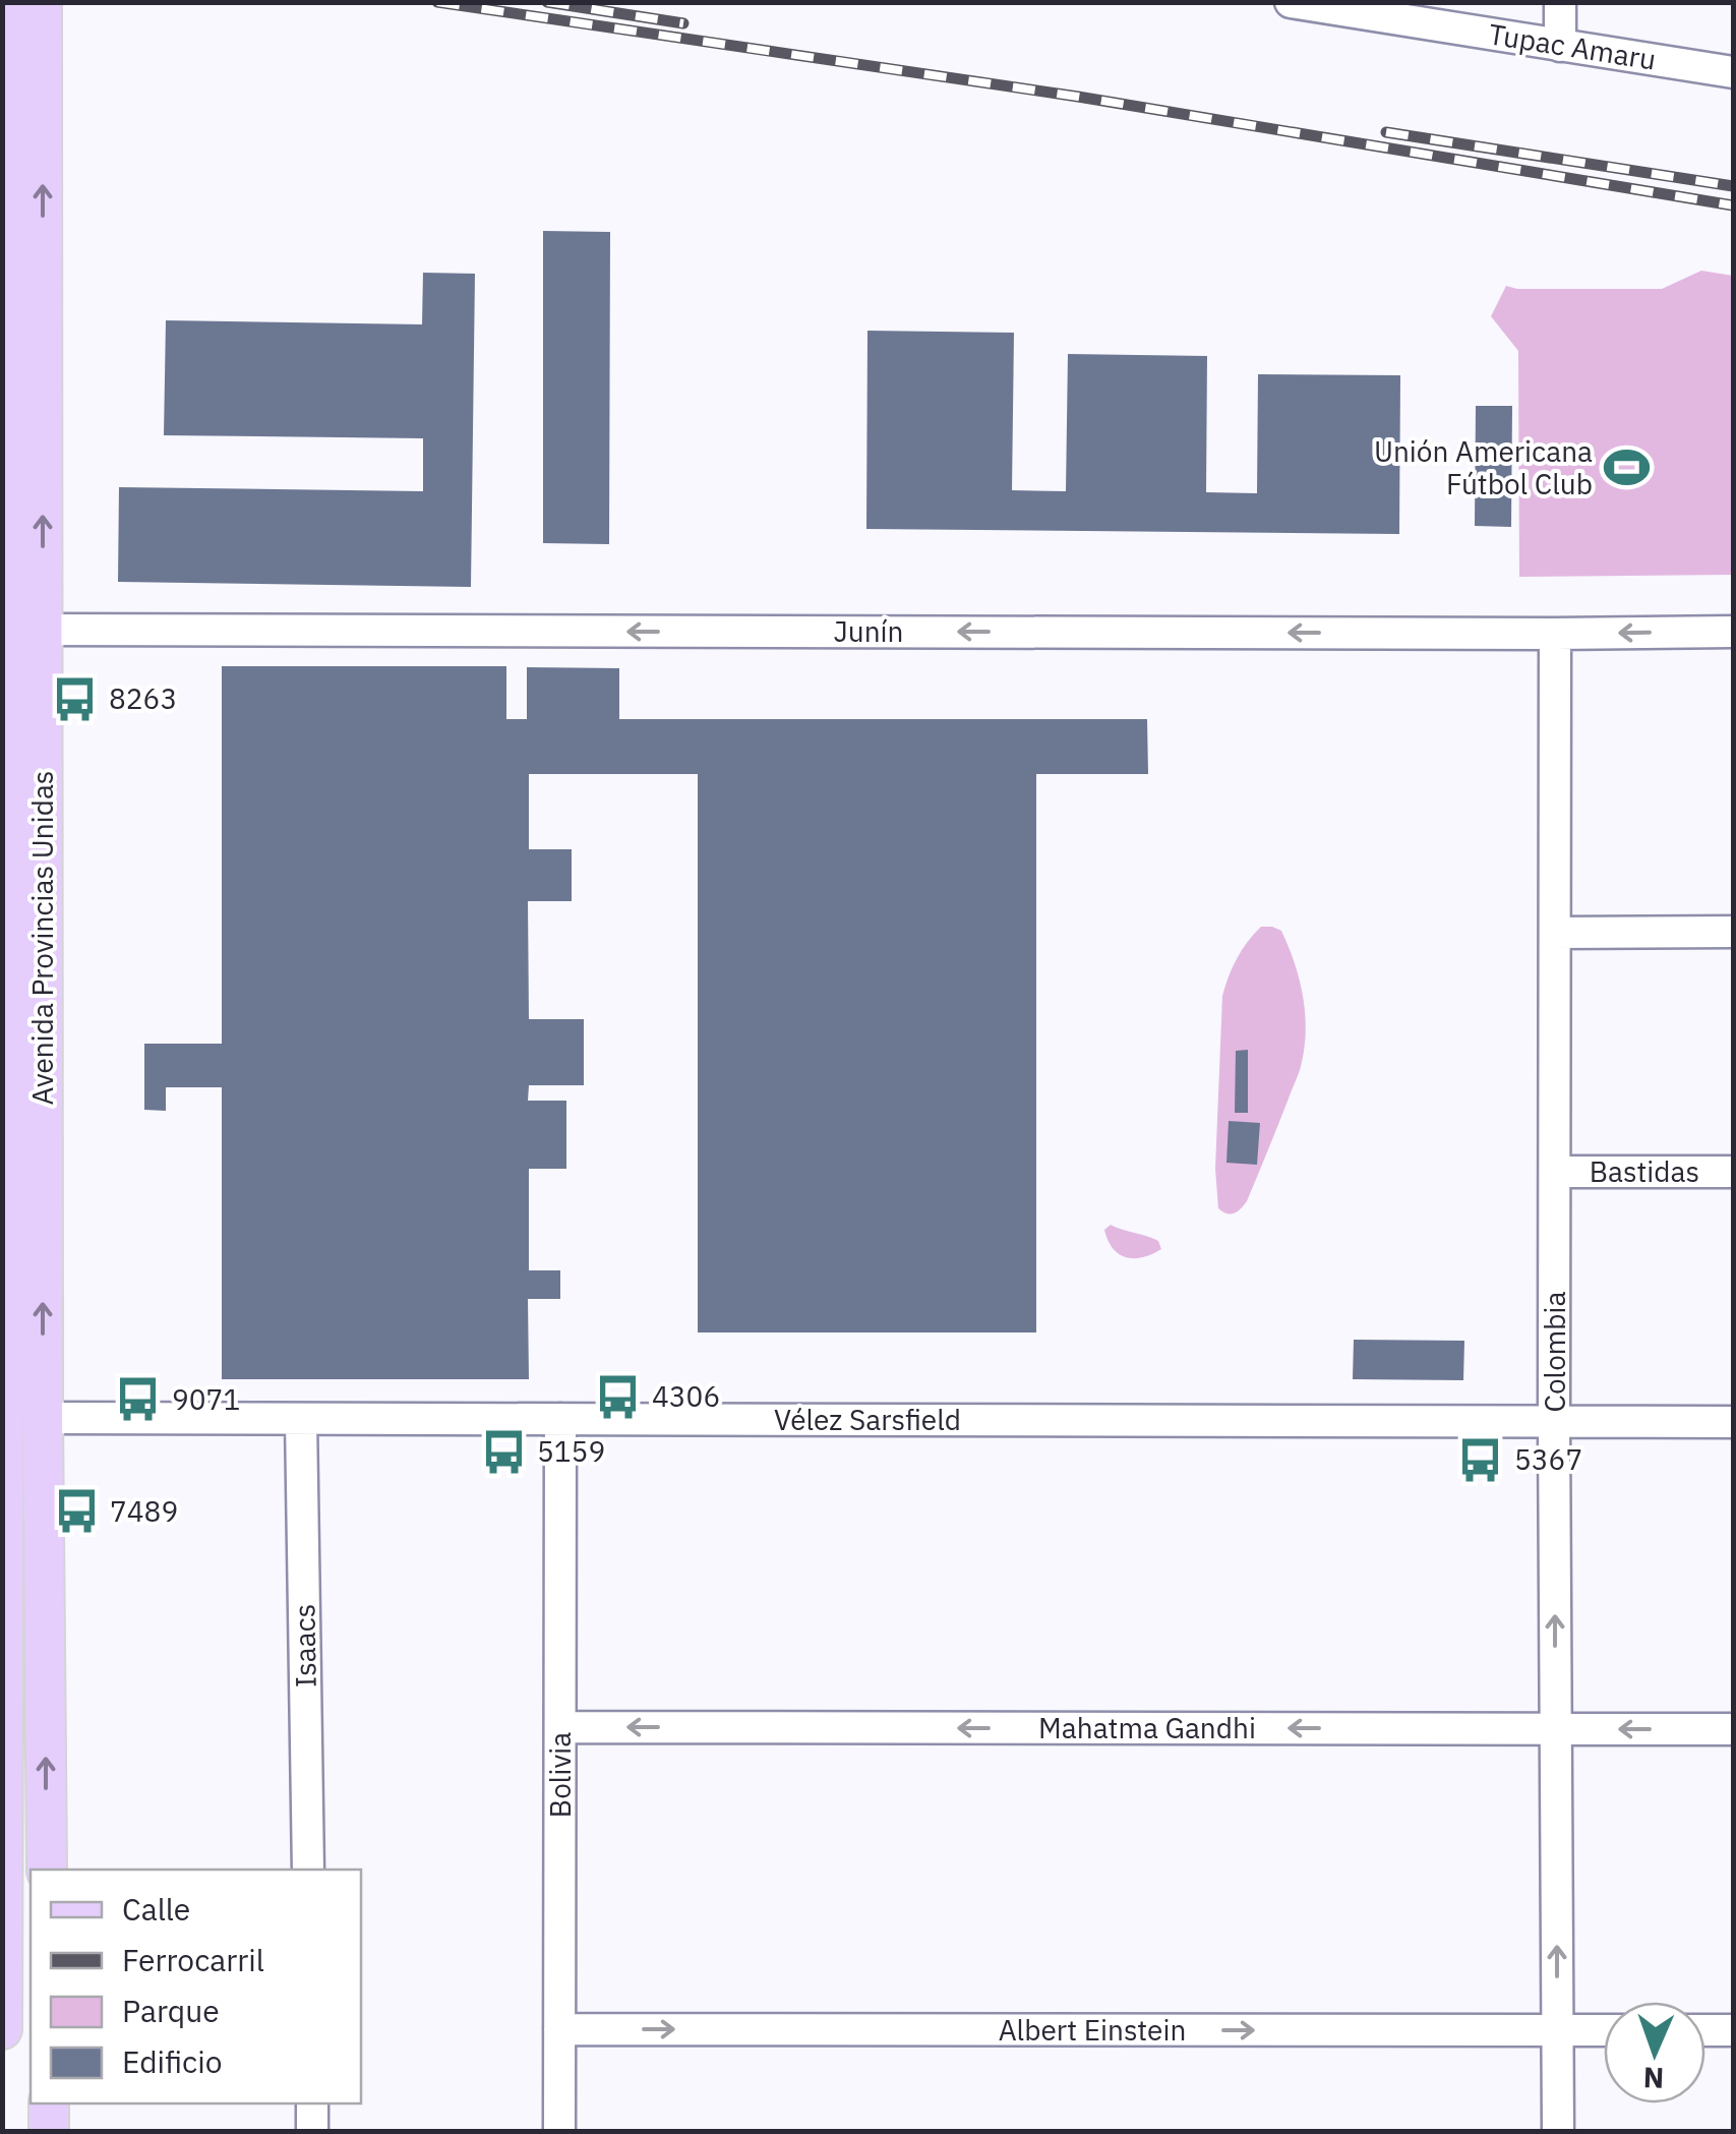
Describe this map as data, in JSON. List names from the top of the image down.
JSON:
{
  "streets": {
    "main road": ["Avenida Provincias Unidas", "Vélez Sarsfield"],
    "street": [
      "Tupac Amaru",
      "Junín",
      "Bastidas",
      "Colombia",
      "Isaacs",
      "Mahatma Gandhi",
      "Bolivia",
      "Albert Einstein"
    ]
  },
  "crossings": [
    ["Junín", "Avenida Provincias Unidas"],
    ["Junín", "Colombia"],
    ["Avenida Provincias Unidas", "Vélez Sarsfield"],
    ["Bastidas", "Colombia"],
    ["Colombia", "Vélez Sarsfield"],
    ["Colombia", "Mahatma Gandhi"],
    ["Colombia", "Albert Einstein"],
    ["Vélez Sarsfield", "Isaacs"],
    ["Vélez Sarsfield", "Bolivia"],
    ["Mahatma Gandhi", "Bolivia"],
    ["Bolivia", "Albert Einstein"]
  ],
  "one_way": [
    "Junín",
    "Colombia",
    "Mahatma Gandhi",
    "Albert Einstein"
  ],
  "places": {
    "sports": ["Unión Americana Fútbol Club"],
    "bus stop": [
      "8263",
      "4306",
      "9071",
      "5159",
      "5367",
      "7489"
    ]
  },
  "legend": [
    "Calle",
    "Ferrocarril",
    "Parque",
    "Edificio"
  ],
  "north": "bottom"
}
